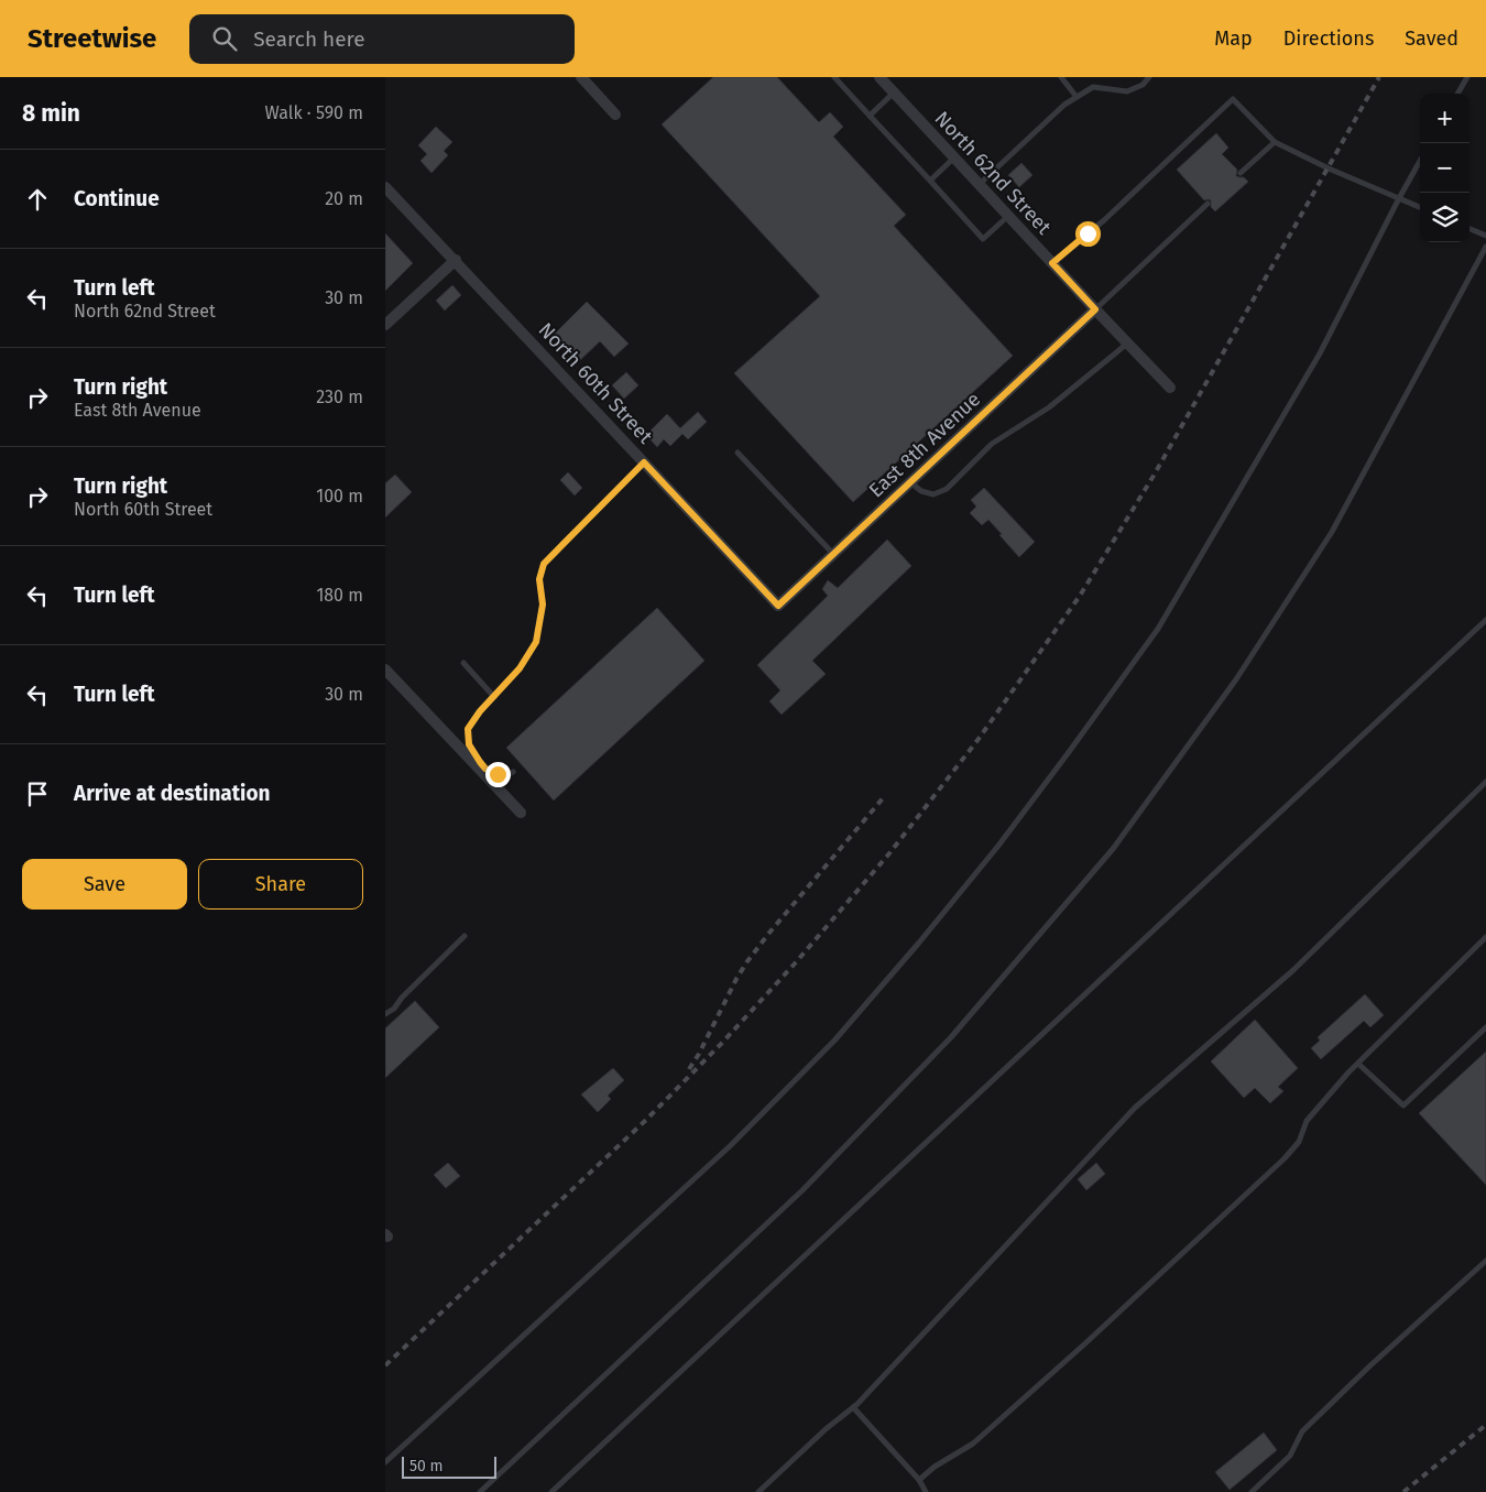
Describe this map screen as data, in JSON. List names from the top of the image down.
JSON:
{
  "streets": {
    "street": ["North 62nd Street", "North 60th Street", "East 8th Avenue"]
  },
  "crossings": [
    ["North 62nd Street", "East 8th Avenue"],
    ["North 60th Street", "East 8th Avenue"]
  ],
  "scale_bar": "50 m",
  "page": {
    "header": "Streetwise",
    "search": "Search here",
    "nav": ["Map", "Directions", "Saved"],
    "heading": ["8 min", "Walk · 590 m"],
    "map_buttons": ["+", "−"],
    "list": [
      ["Continue", "20 m"],
      ["Turn left", "North 62nd Street", "30 m"],
      ["Turn right", "East 8th Avenue", "230 m"],
      ["Turn right", "North 60th Street", "100 m"],
      ["Turn left", "180 m"],
      ["Turn left", "30 m"],
      "Arrive at destination"
    ],
    "buttons": ["Save", "Share"],
    "scale": "50 m"
  }
}
